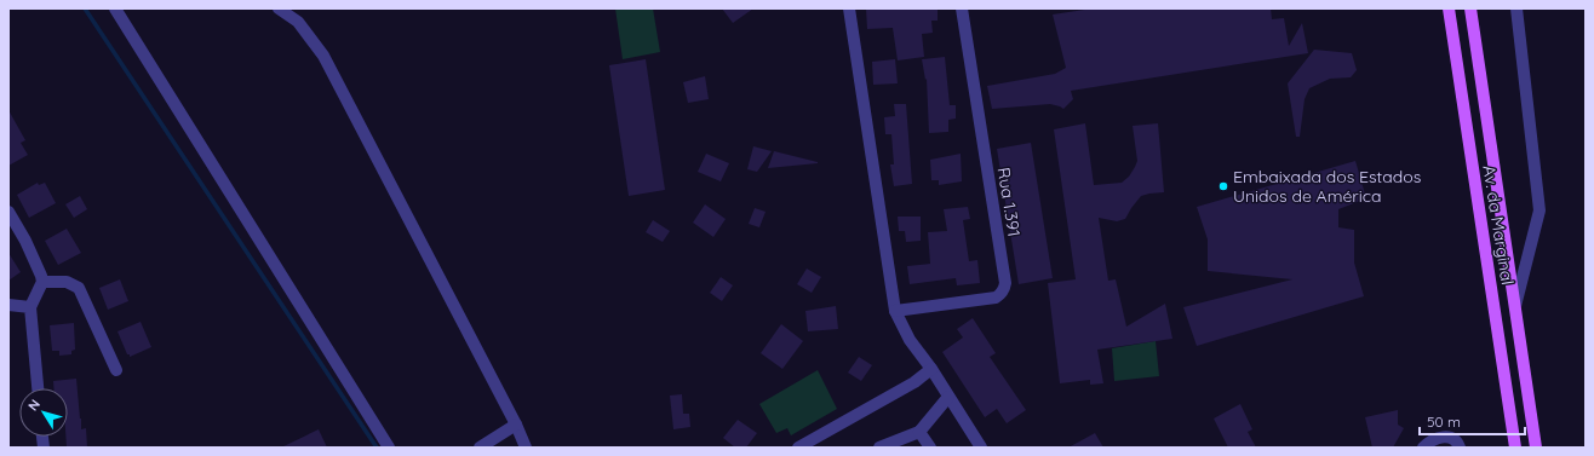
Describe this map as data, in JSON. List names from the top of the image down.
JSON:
{
  "streets": {
    "main road": ["Av. da Marginal"],
    "street": ["Rua 1.391"]
  },
  "places": ["Embaixada dos Estados Unidos de América"],
  "scale_bar": "50 m",
  "north": "top left"
}
